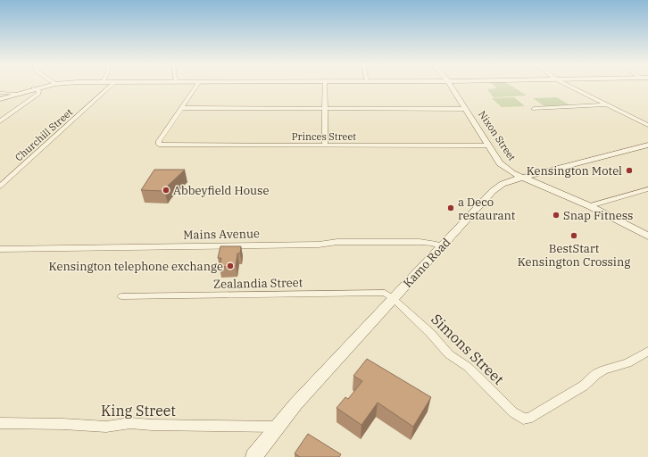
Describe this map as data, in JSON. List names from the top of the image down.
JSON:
{
  "streets": {
    "main road": ["Nixon Street", "Kamo Road"],
    "street": [
      "Churchill Street",
      "Princes Street",
      "Mains Avenue",
      "Zealandia Street",
      "Simons Street",
      "King Street"
    ]
  },
  "crossings": [
    ["Nixon Street", "Princes Street"],
    ["Nixon Street", "Kamo Road"],
    ["Mains Avenue", "Kamo Road"],
    ["Kamo Road", "Zealandia Street"],
    ["Kamo Road", "Simons Street"],
    ["Kamo Road", "King Street"],
    ["Zealandia Street", "Simons Street"]
  ],
  "places": [
    "Kensington Motel",
    "Abbeyfield House",
    "a Deco restaurant",
    "Snap Fitness",
    "BestStart Kensington Crossing",
    "Kensington telephone exchange"
  ]
}
